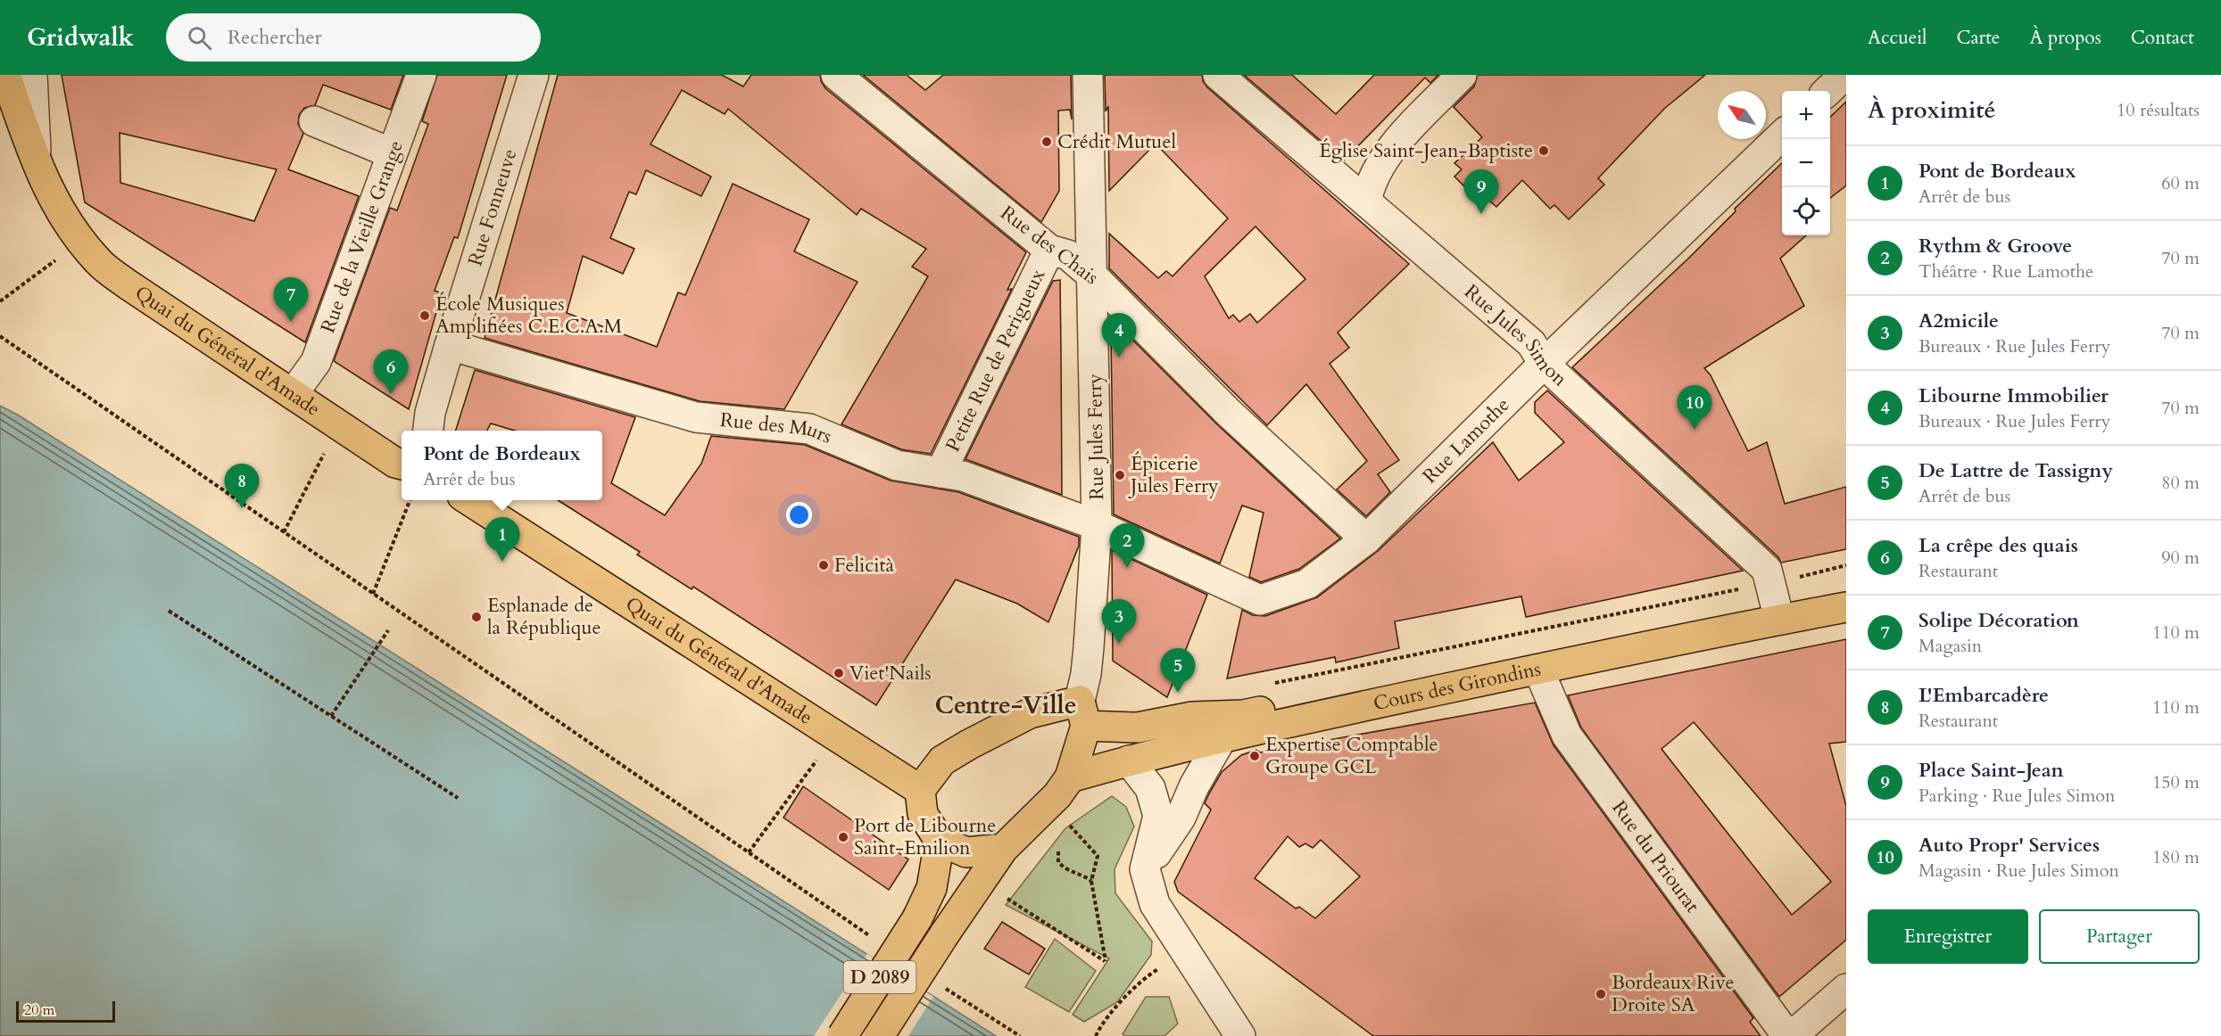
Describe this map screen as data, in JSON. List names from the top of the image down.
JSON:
{
  "streets": {
    "main road": ["Quai du Général d'Amade", "Cours des Girondins", "D 2089"],
    "street": [
      "Rue Fonneuve",
      "Rue de la Vieille Grange",
      "Rue des Chais",
      "Rue Jules Simon",
      "Petite Rue de Perigueux",
      "Rue des Murs",
      "Rue Jules Ferry",
      "Rue Lamothe",
      "Rue du Priourat"
    ]
  },
  "crossings": [
    ["Rue Fonneuve", "Rue des Murs"],
    ["Rue de la Vieille Grange", "Quai du Général d'Amade"],
    ["Rue des Chais", "Petite Rue de Perigueux"],
    ["Rue des Chais", "Rue Jules Ferry"],
    ["Rue des Chais", "Rue Lamothe"],
    ["Rue Jules Simon", "Rue Lamothe"],
    ["Rue Jules Simon", "Cours des Girondins"],
    ["Quai du Général d'Amade", "Cours des Girondins"],
    ["Petite Rue de Perigueux", "Rue des Murs"],
    ["Rue des Murs", "Rue Jules Ferry"],
    ["Rue des Murs", "Rue Lamothe"],
    ["Rue Jules Ferry", "Rue Lamothe"],
    ["Rue Jules Ferry", "Cours des Girondins"],
    ["Cours des Girondins", "Rue du Priourat"]
  ],
  "districts": ["Centre-Ville"],
  "places": [
    "Crédit Mutuel",
    "Église Saint-Jean-Baptiste",
    "École Musiques Amplifiées C.E.C.A.M",
    "Épicerie Jules Ferry",
    "Felicità",
    "Esplanade de la République",
    "Viet'Nails",
    "Expertise Comptable Groupe GCL",
    "Port de Libourne Saint-Emilion",
    "Bordeaux Rive Droite SA"
  ],
  "scale_bar": "20 m",
  "north": "top left",
  "page": {
    "header": "Gridwalk",
    "search": "Rechercher",
    "nav": [
      "Accueil",
      "Carte",
      "À propos",
      "Contact"
    ],
    "heading": ["À proximité", "10 résultats"],
    "map_buttons": ["+", "−"],
    "list": [
      {
        "mark": "1",
        "name": "Pont de Bordeaux",
        "note": "Arrêt de bus",
        "value": "60 m"
      },
      {
        "mark": "2",
        "name": "Rythm & Groove",
        "note": "Théâtre · Rue Lamothe",
        "value": "70 m"
      },
      {
        "mark": "3",
        "name": "A2micile",
        "note": "Bureaux · Rue Jules Ferry",
        "value": "70 m"
      },
      {
        "mark": "4",
        "name": "Libourne Immobilier",
        "note": "Bureaux · Rue Jules Ferry",
        "value": "70 m"
      },
      {
        "mark": "5",
        "name": "De Lattre de Tassigny",
        "note": "Arrêt de bus",
        "value": "80 m"
      },
      {
        "mark": "6",
        "name": "La crêpe des quais",
        "note": "Restaurant",
        "value": "90 m"
      },
      {
        "mark": "7",
        "name": "Solipe Décoration",
        "note": "Magasin",
        "value": "110 m"
      },
      {
        "mark": "8",
        "name": "L'Embarcadère",
        "note": "Restaurant",
        "value": "110 m"
      },
      {
        "mark": "9",
        "name": "Place Saint-Jean",
        "note": "Parking · Rue Jules Simon",
        "value": "150 m"
      },
      {
        "mark": "10",
        "name": "Auto Propr' Services",
        "note": "Magasin · Rue Jules Simon",
        "value": "180 m"
      }
    ],
    "pins": [
      "9",
      "7",
      "4",
      "6",
      "10",
      "8",
      "1",
      "2",
      "3",
      "5"
    ],
    "popup": ["Pont de Bordeaux", "Arrêt de bus"],
    "buttons": ["Enregistrer", "Partager"],
    "scale": "20 m"
  }
}
